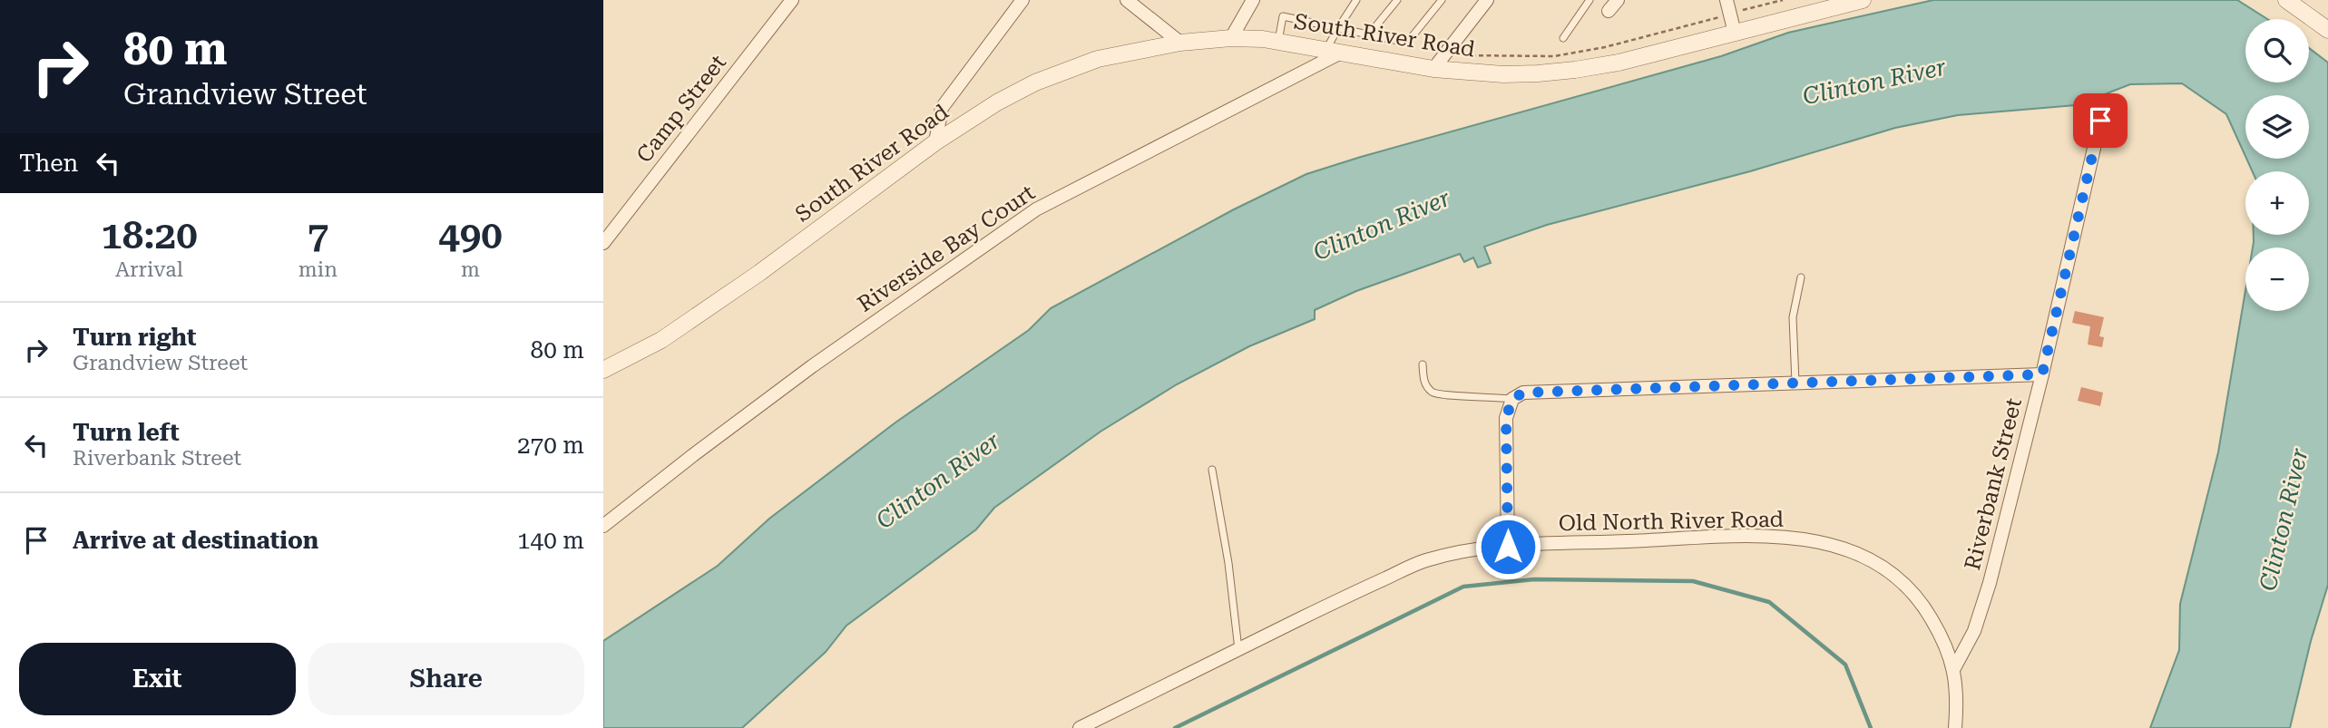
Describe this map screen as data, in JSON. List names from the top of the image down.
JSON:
{
  "streets": {
    "street": [
      "South River Road",
      "Camp Street",
      "Riverside Bay Court",
      "Riverbank Street",
      "Old North River Road"
    ]
  },
  "crossings": [
    ["South River Road", "Riverside Bay Court"],
    ["Riverbank Street", "Old North River Road"]
  ],
  "water": ["Clinton River"],
  "page": {
    "turn": ["80 m", "Grandview Street"],
    "map_buttons": ["+", "−"],
    "then": "Then",
    "eta": [
      "18:20",
      "Arrival",
      "7",
      "min",
      "490",
      "m"
    ],
    "list": [
      {
        "name": "Turn right",
        "note": "Grandview Street",
        "value": "80 m"
      },
      {
        "name": "Turn left",
        "note": "Riverbank Street",
        "value": "270 m"
      },
      {
        "name": "Arrive at destination",
        "value": "140 m"
      }
    ],
    "buttons": ["Exit", "Share"]
  }
}
